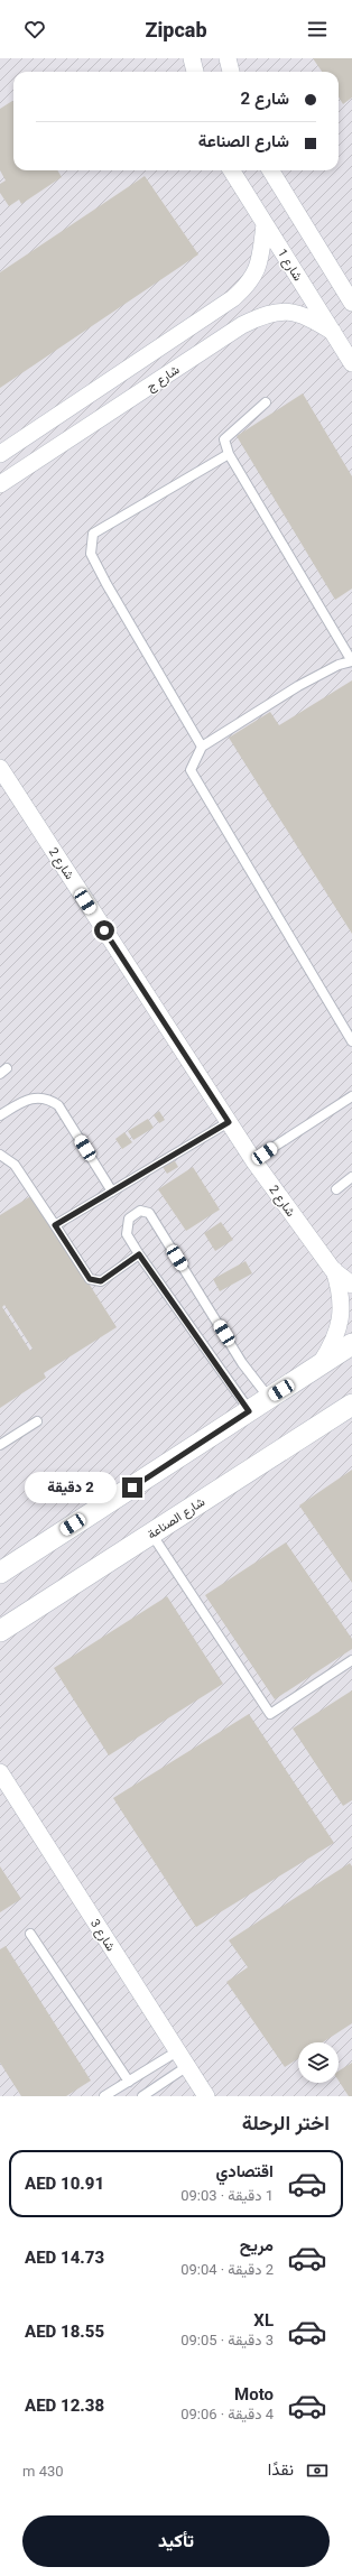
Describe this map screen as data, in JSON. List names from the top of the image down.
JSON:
{
  "streets": {
    "street": [
      "شارع 1",
      "شارع ج",
      "شارع 2",
      "شارع الصناعة",
      "شارع 3"
    ]
  },
  "crossings": [
    ["شارع 1", "شارع ج"]
  ],
  "page": {
    "header": "Zipcab",
    "banner": ["شارع 2", "شارع الصناعة"],
    "bubble": "2 دقيقة",
    "heading": "اختر الرحلة",
    "list": [
      {
        "name": "اقتصادي",
        "note": "1 دقيقة · 09:03",
        "value": "AED 10.91"
      },
      {
        "name": "مريح",
        "note": "2 دقيقة · 09:04",
        "value": "AED 14.73"
      },
      {
        "name": "XL",
        "note": "3 دقيقة · 09:05",
        "value": "AED 18.55"
      },
      {
        "name": "Moto",
        "note": "4 دقيقة · 09:06",
        "value": "AED 12.38"
      }
    ],
    "pay": ["نقدًا", "430 m"],
    "buttons": "تأكيد"
  }
}
